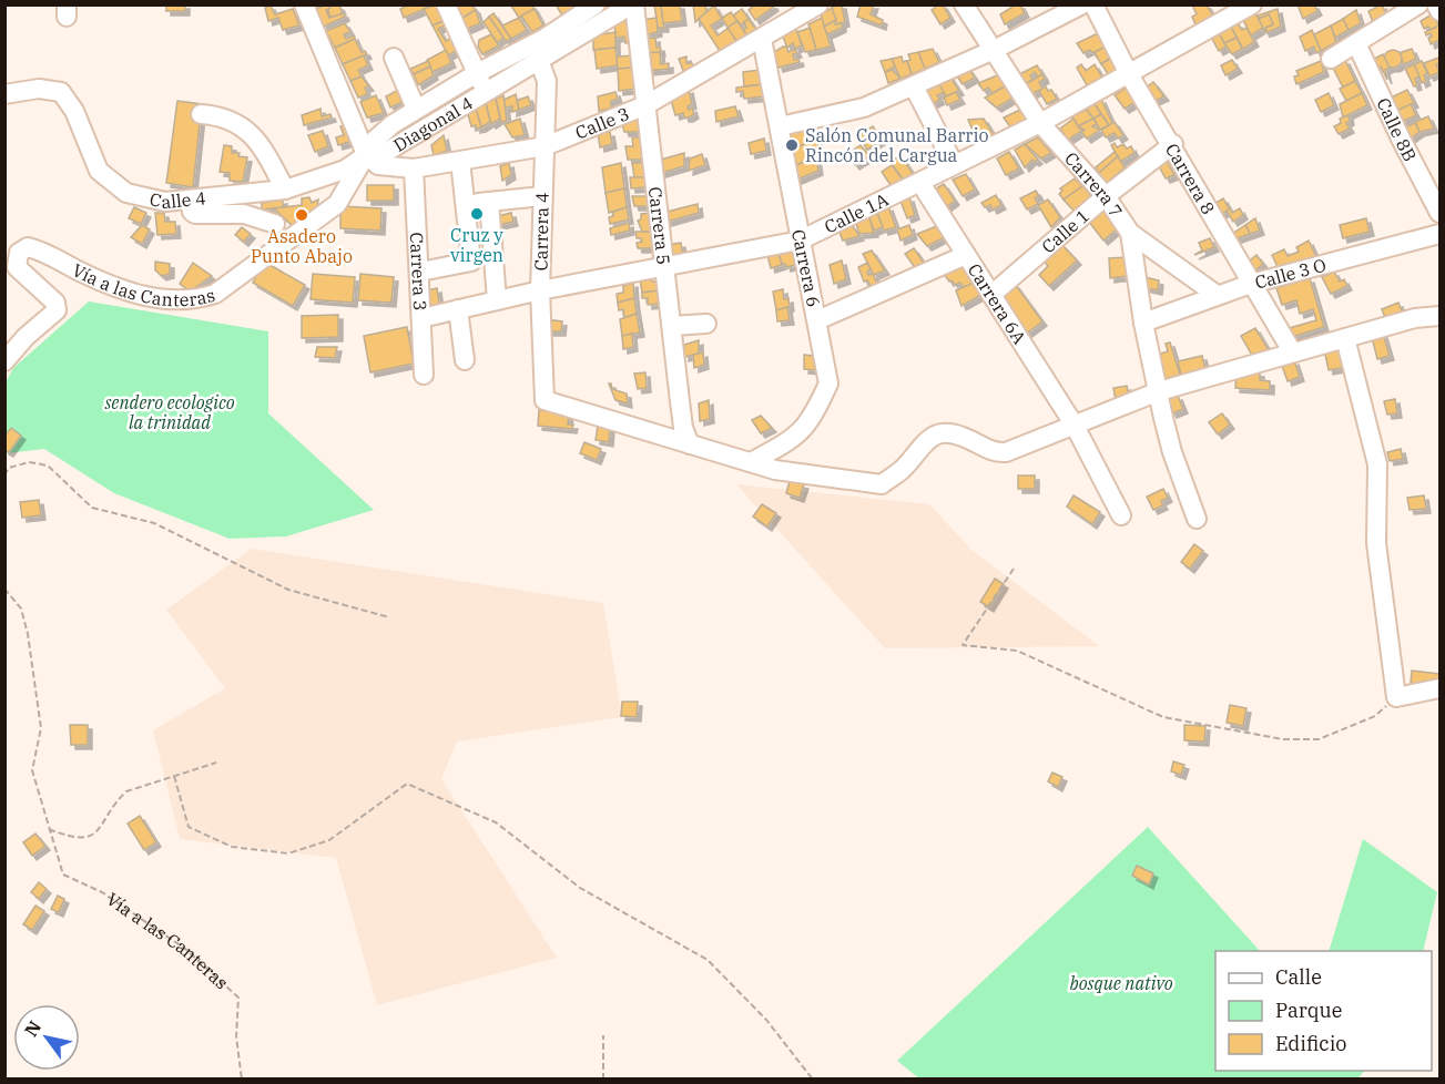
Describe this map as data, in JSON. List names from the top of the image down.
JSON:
{
  "streets": {
    "street": [
      "Diagonal 4",
      "Calle 3",
      "Calle 8B",
      "Carrera 8",
      "Carrera 7",
      "Calle 4",
      "Calle 1A",
      "Carrera 5",
      "Calle 1",
      "Carrera 4",
      "Carrera 6",
      "Carrera 3",
      "Calle 3 O",
      "Vía a las Canteras",
      "Carrera 6A"
    ]
  },
  "crossings": [
    ["Diagonal 4", "Calle 3"],
    ["Diagonal 4", "Calle 4"],
    ["Diagonal 4", "Carrera 5"],
    ["Diagonal 4", "Carrera 4"],
    ["Diagonal 4", "Vía a las Canteras"],
    ["Calle 3", "Calle 4"],
    ["Calle 3", "Carrera 5"],
    ["Calle 3", "Carrera 4"],
    ["Calle 3", "Carrera 6"],
    ["Calle 3", "Carrera 3"],
    ["Calle 3", "Vía a las Canteras"],
    ["Carrera 8", "Calle 1A"],
    ["Carrera 8", "Calle 1"],
    ["Carrera 8", "Calle 3 O"],
    ["Carrera 7", "Calle 1A"],
    ["Carrera 7", "Calle 1"],
    ["Carrera 7", "Calle 3 O"],
    ["Calle 4", "Vía a las Canteras"],
    ["Calle 1A", "Carrera 5"],
    ["Calle 1A", "Carrera 4"],
    ["Calle 1A", "Carrera 6"],
    ["Calle 1A", "Carrera 3"],
    ["Calle 1A", "Carrera 6A"],
    ["Carrera 5", "Carrera 4"],
    ["Calle 1", "Carrera 6A"]
  ],
  "parks": ["sendero ecologico la trinidad", "bosque nativo"],
  "places": ["Salón Comunal Barrio Rincón del Cargua", "Cruz y virgen", "Asadero Punto Abajo"],
  "legend": ["Calle", "Parque", "Edificio"],
  "north": "top left"
}
